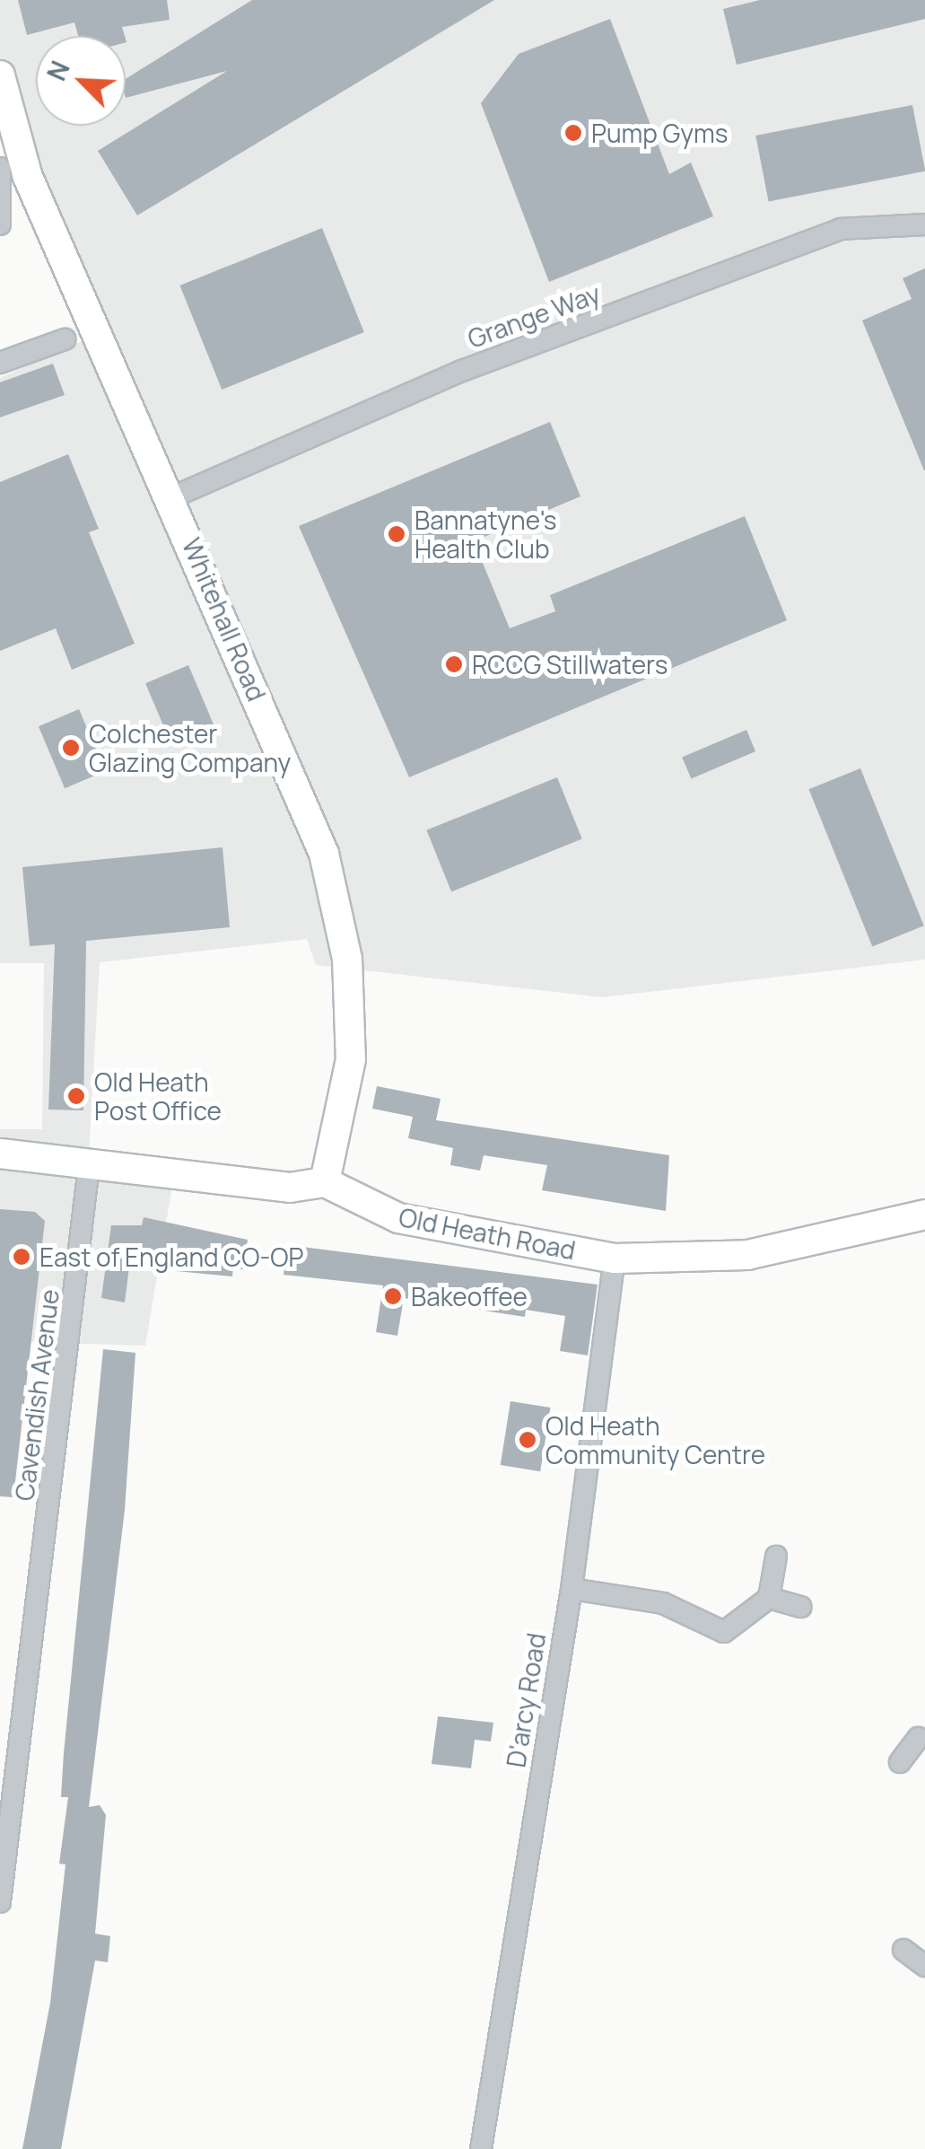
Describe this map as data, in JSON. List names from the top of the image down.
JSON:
{
  "streets": {
    "street": [
      "Grange Way",
      "Whitehall Road",
      "Old Heath Road",
      "Cavendish Avenue",
      "D'arcy Road"
    ]
  },
  "crossings": [
    ["Grange Way", "Whitehall Road"],
    ["Whitehall Road", "Old Heath Road"],
    ["Old Heath Road", "D'arcy Road"]
  ],
  "places": [
    "Pump Gyms",
    "Bannatyne's Health Club",
    "RCCG Stillwaters",
    "Colchester Glazing Company",
    "Old Heath Post Office",
    "East of England CO-OP",
    "Bakeoffee",
    "Old Heath Community Centre"
  ],
  "north": "top left"
}
